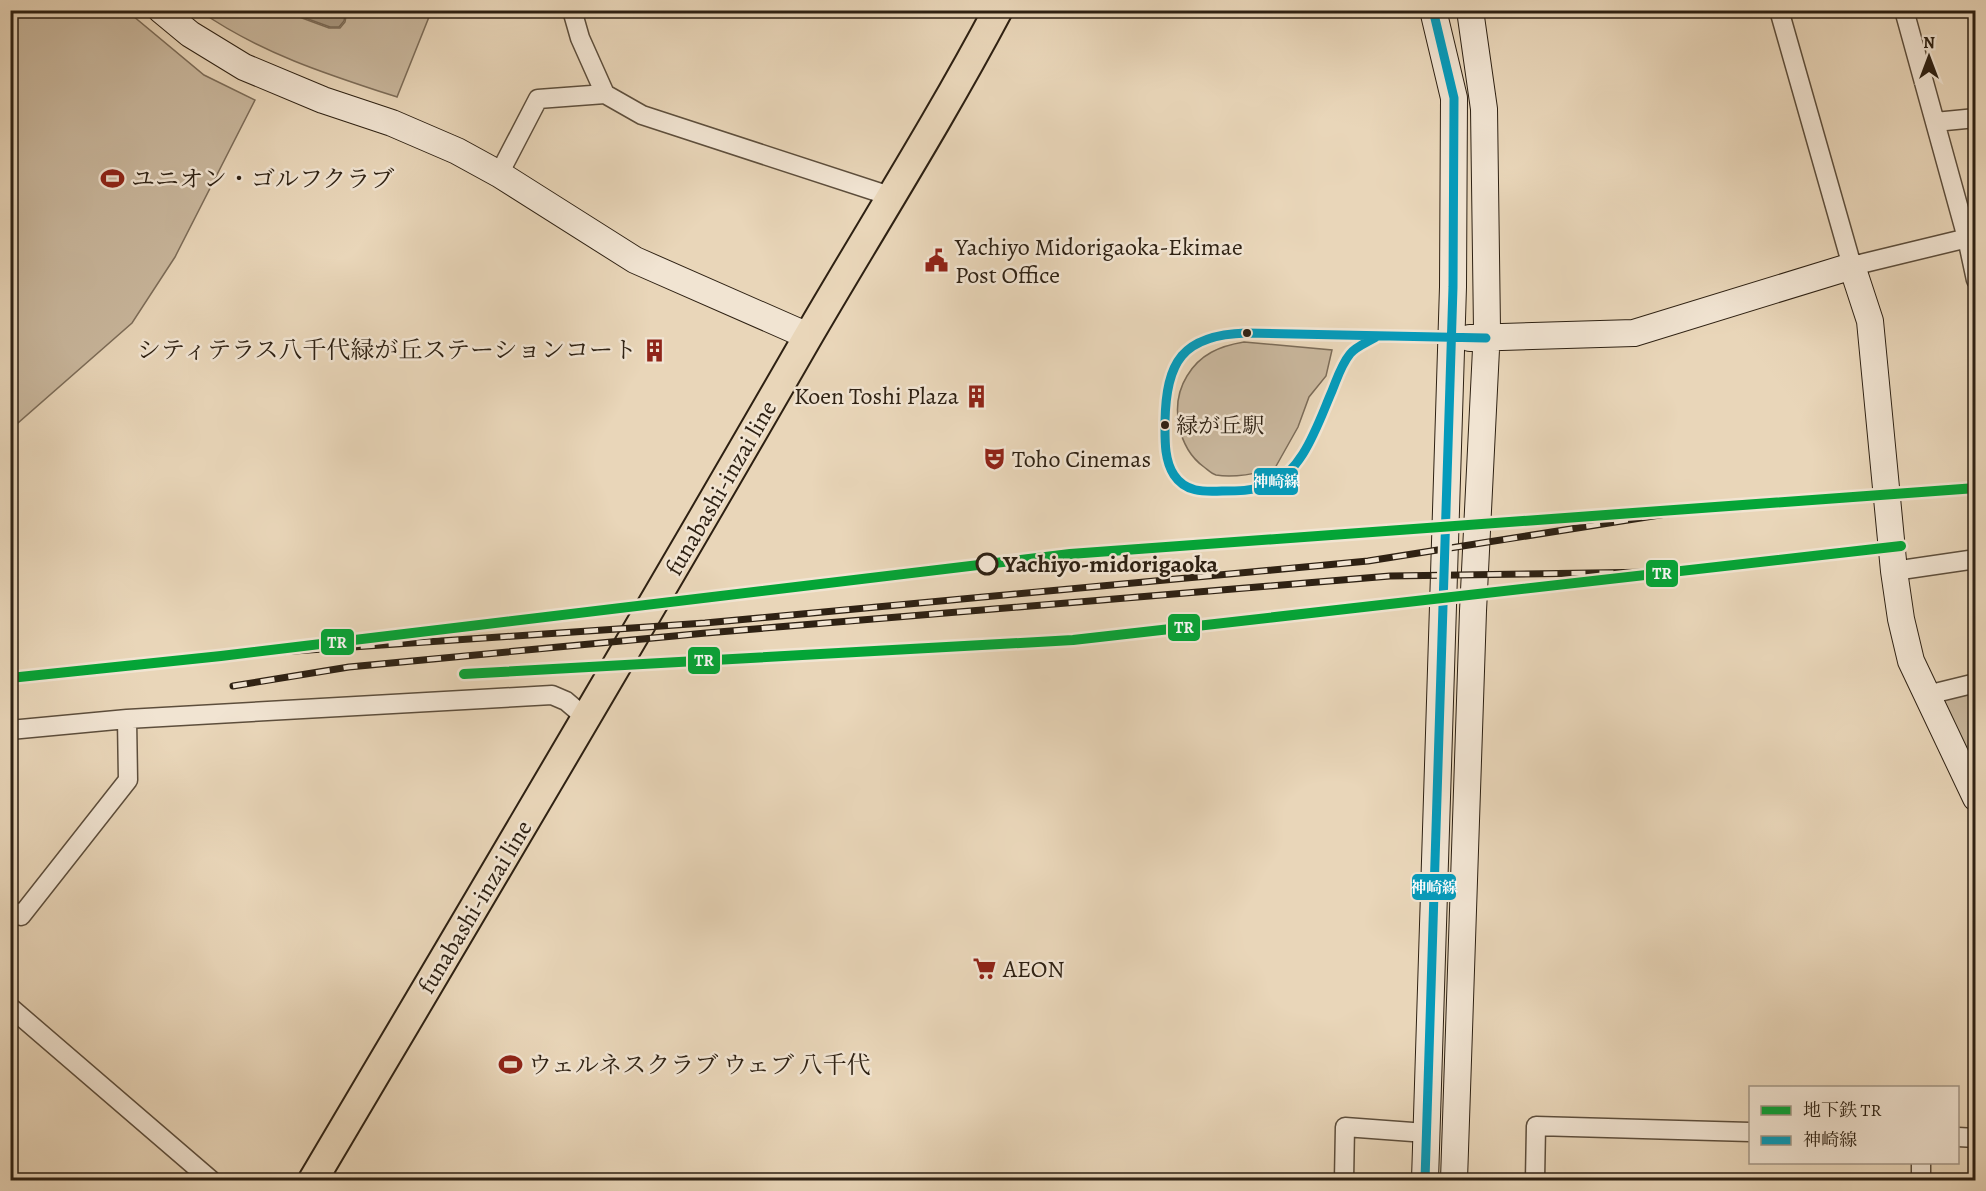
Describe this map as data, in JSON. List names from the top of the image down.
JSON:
{
  "streets": {
    "main road": ["funabashi-inzai line"]
  },
  "places": {
    "sports": ["ユニオン・ゴルフクラブ", "ウェルネスクラブ ウェブ 八千代"],
    "public building": ["Yachiyo Midorigaoka-Ekimae Post Office"],
    "building": ["シティテラス八千代緑が丘ステーションコート", "Koen Toshi Plaza"],
    "other": ["緑が丘駅", "Yachiyo-midorigaoka"],
    "theatre": ["Toho Cinemas"],
    "supermarket": ["AEON"]
  },
  "lines": ["transit line 神崎線", "metro line TR"],
  "legend": ["地下鉄 TR", "神崎線"],
  "north": "top"
}
